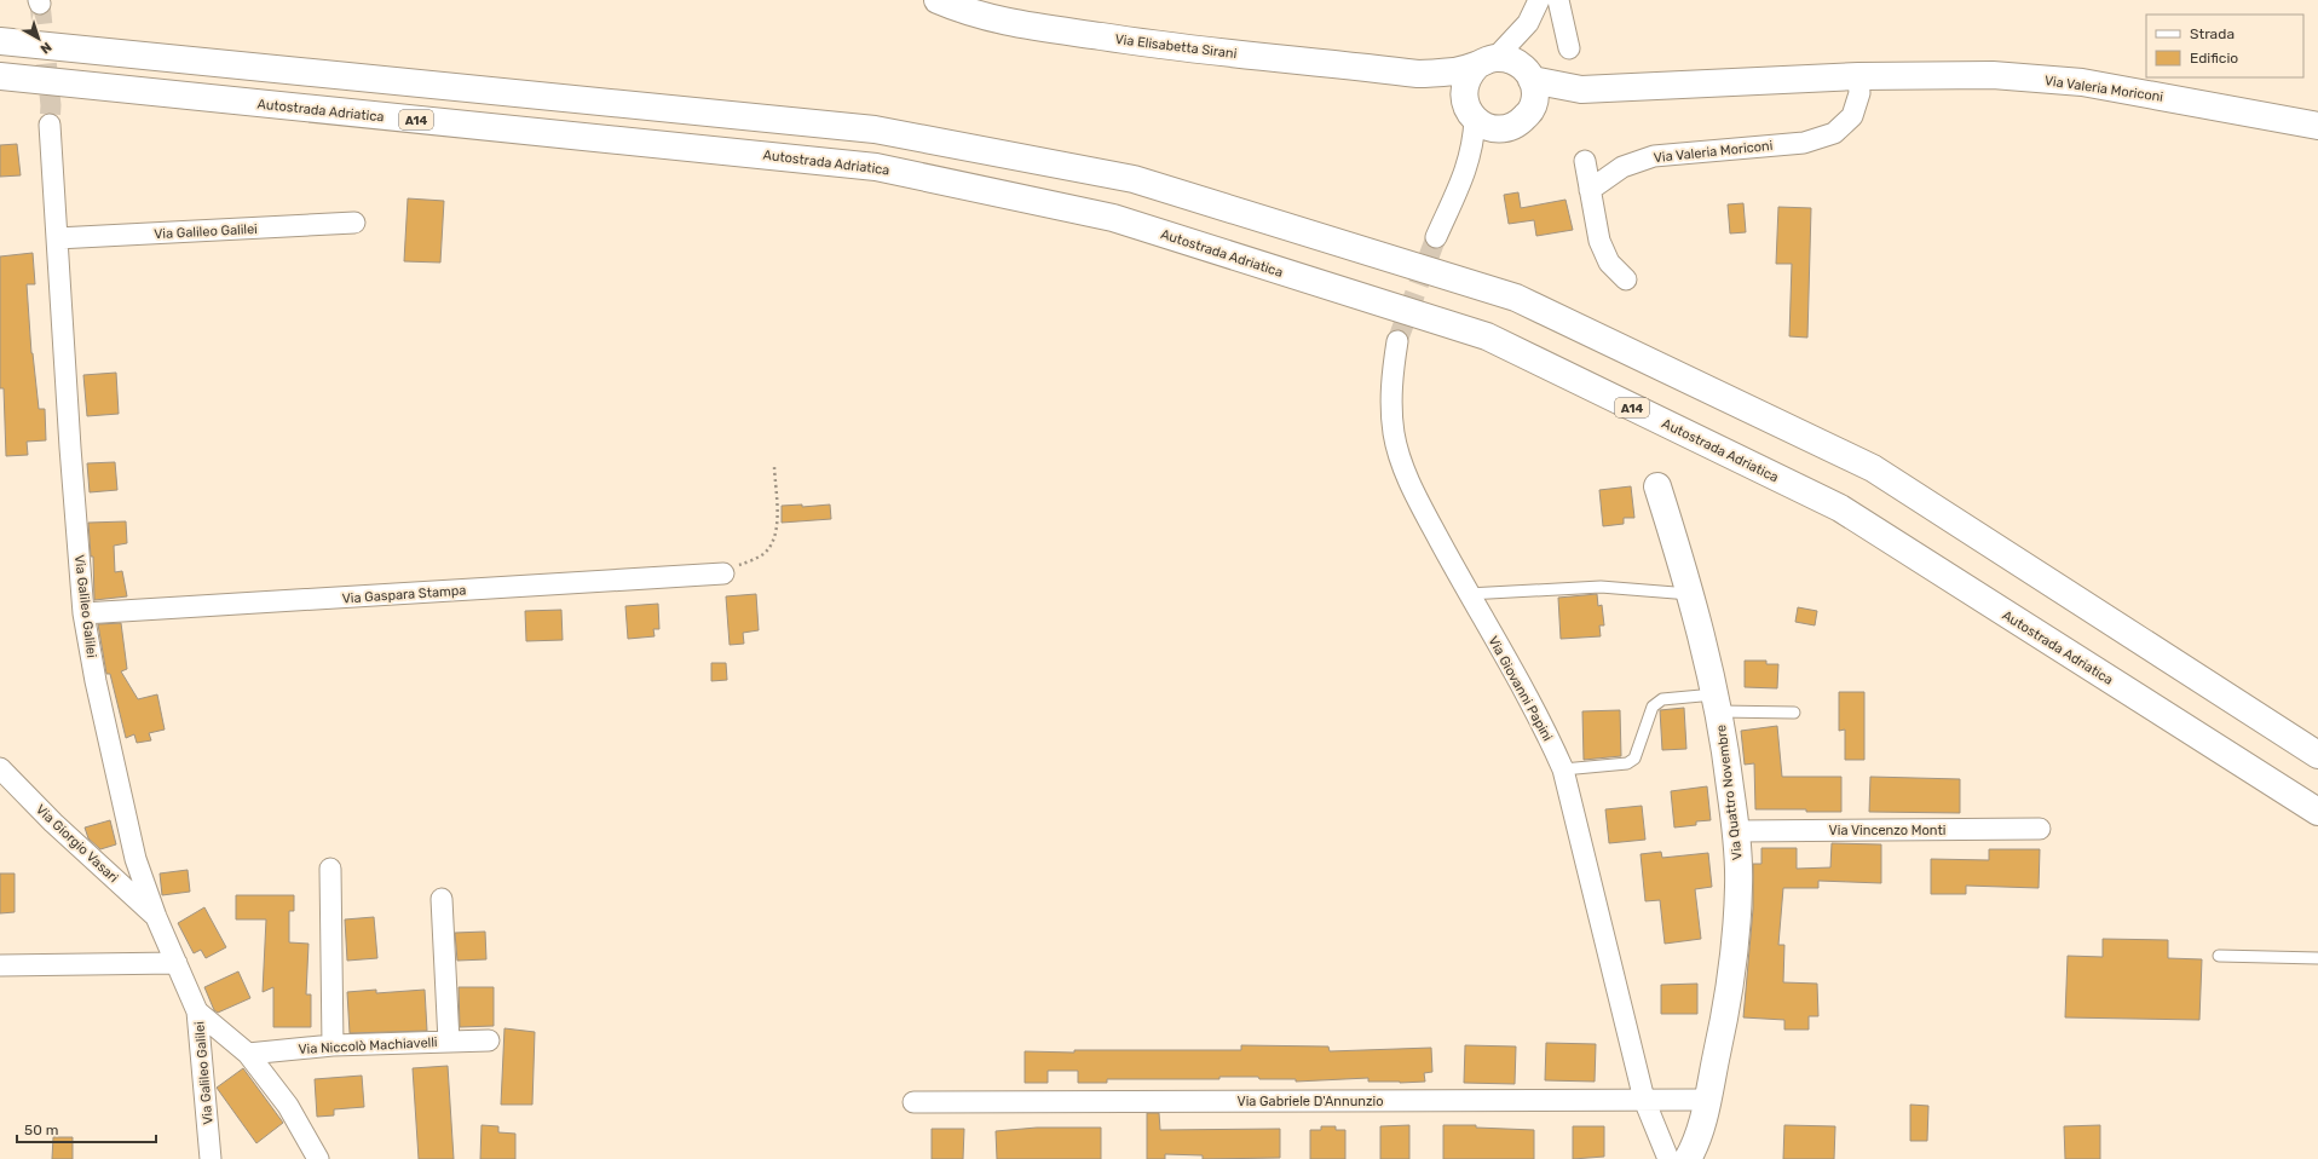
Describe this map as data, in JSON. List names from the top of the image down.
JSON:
{
  "streets": {
    "main road": [
      "Via Elisabetta Sirani",
      "Via Valeria Moriconi",
      "Autostrada Adriatica",
      "A14",
      "Via Quattro Novembre"
    ],
    "street": [
      "Via Galileo Galilei",
      "Via Gaspara Stampa",
      "Via Giovanni Papini",
      "Via Vincenzo Monti",
      "Via Giorgio Vasari",
      "Via Niccolò Machiavelli",
      "Via Gabriele D'Annunzio"
    ]
  },
  "crossings": [
    ["Via Elisabetta Sirani", "Via Valeria Moriconi"],
    ["Via Galileo Galilei", "Via Gaspara Stampa"],
    ["Via Galileo Galilei", "Via Giorgio Vasari"],
    ["Via Giovanni Papini", "Via Gabriele D'Annunzio"],
    ["Via Quattro Novembre", "Via Vincenzo Monti"],
    ["Via Quattro Novembre", "Via Gabriele D'Annunzio"]
  ],
  "legend": ["Strada", "Edificio"],
  "scale_bar": "50 m",
  "north": "bottom right"
}
